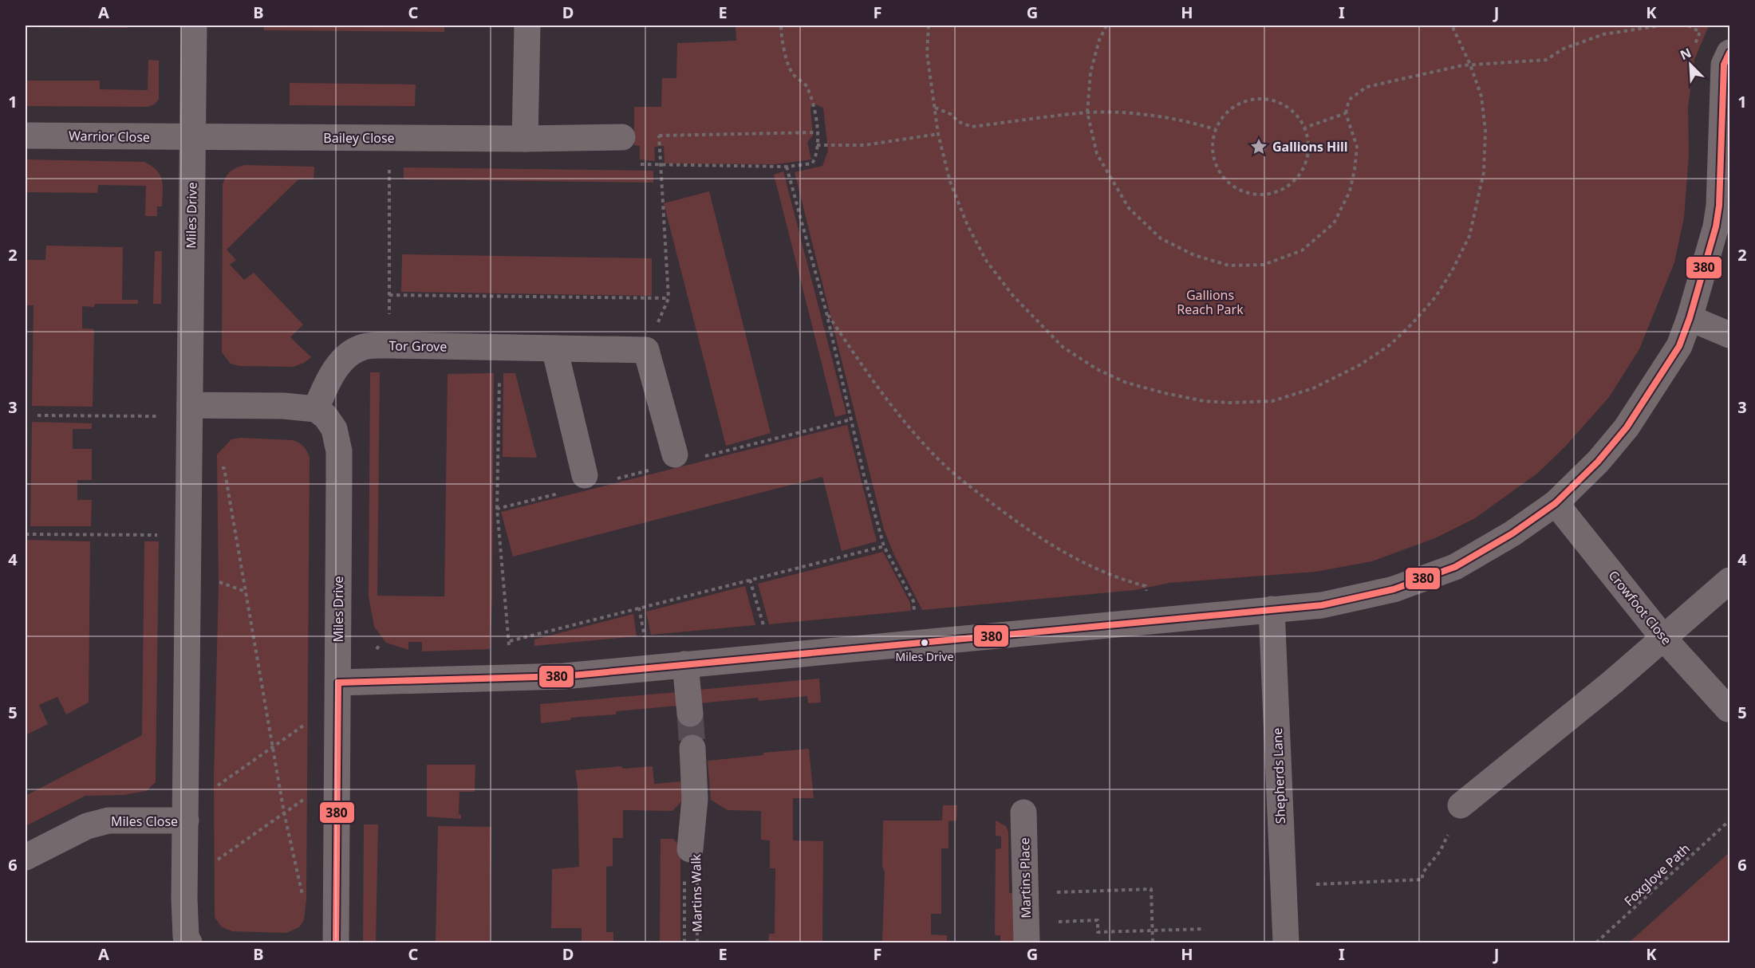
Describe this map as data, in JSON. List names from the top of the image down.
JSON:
{
  "streets": {
    "street": [
      "Warrior Close",
      "Bailey Close",
      "Miles Drive",
      "Tor Grove",
      "Crowfoot Close",
      "Shepherds Lane",
      "Miles Close",
      "Martins Place",
      "Martins Walk"
    ],
    "path": ["Foxglove Path"]
  },
  "crossings": [
    ["Warrior Close", "Bailey Close"],
    ["Warrior Close", "Miles Drive"],
    ["Bailey Close", "Miles Drive"],
    ["Miles Drive", "Tor Grove"],
    ["Miles Drive", "Miles Close"]
  ],
  "parks": ["Gallions Reach Park"],
  "places": {
    "place": ["Gallions Hill"],
    "other": ["Miles Drive"]
  },
  "lines": ["transit line 380"],
  "north": "top left",
  "grid": {
    "columns": [
      "A",
      "B",
      "C",
      "D",
      "E",
      "F",
      "G",
      "H",
      "I",
      "J",
      "K"
    ],
    "rows": [
      "1",
      "2",
      "3",
      "4",
      "5",
      "6"
    ]
  }
}
